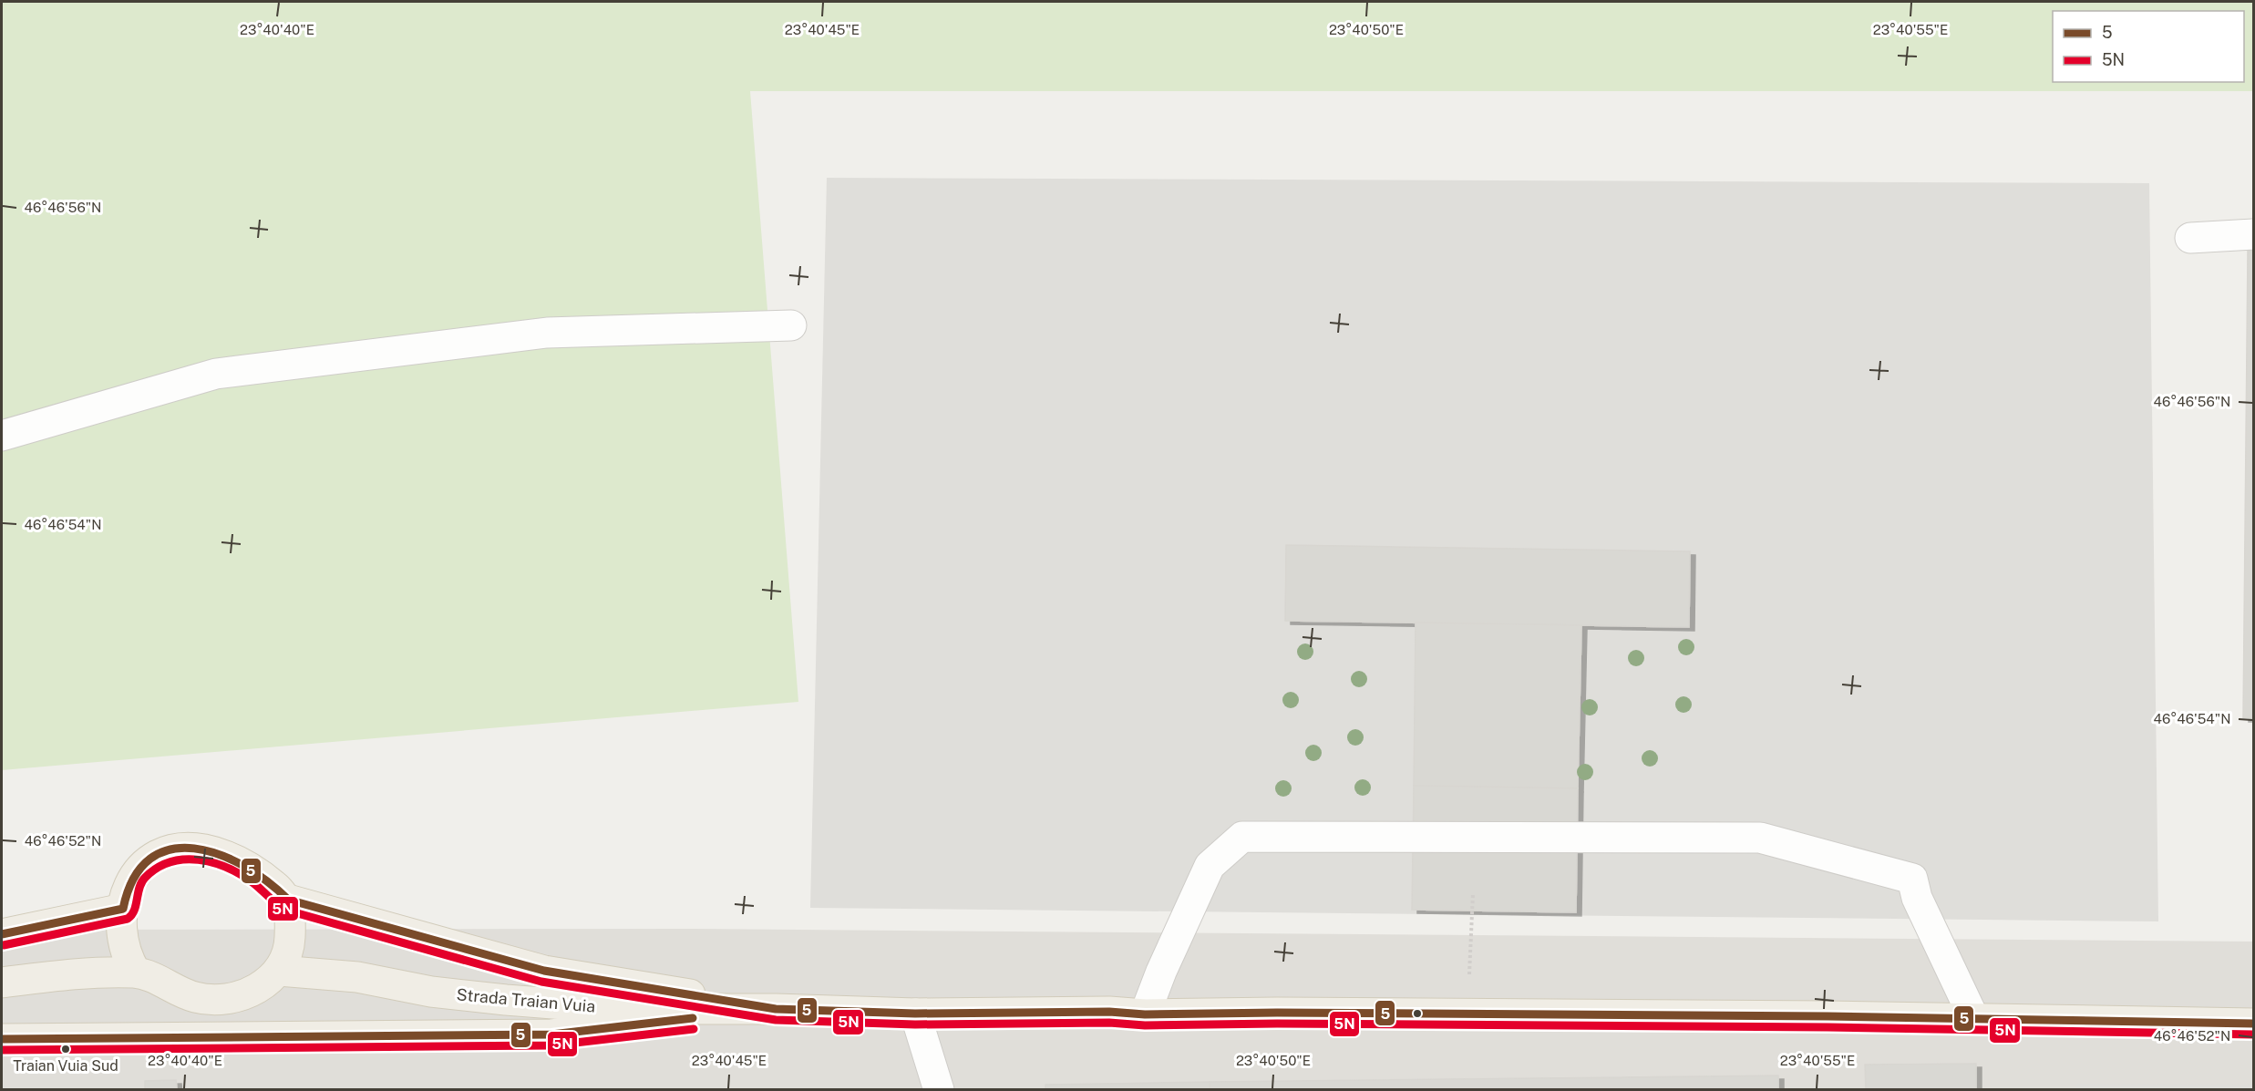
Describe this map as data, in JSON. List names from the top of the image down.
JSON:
{
  "streets": {
    "main road": ["Strada Traian Vuia"]
  },
  "places": ["Traian Vuia Sud"],
  "lines": ["transit line 5", "transit line 5N"],
  "legend": ["5", "5N"],
  "coordinates": [
    "23°40'40\"E",
    "23°40'45\"E",
    "23°40'50\"E",
    "23°40'55\"E",
    "46°46'56\"N",
    "46°46'54\"N",
    "46°46'52\"N"
  ]
}
